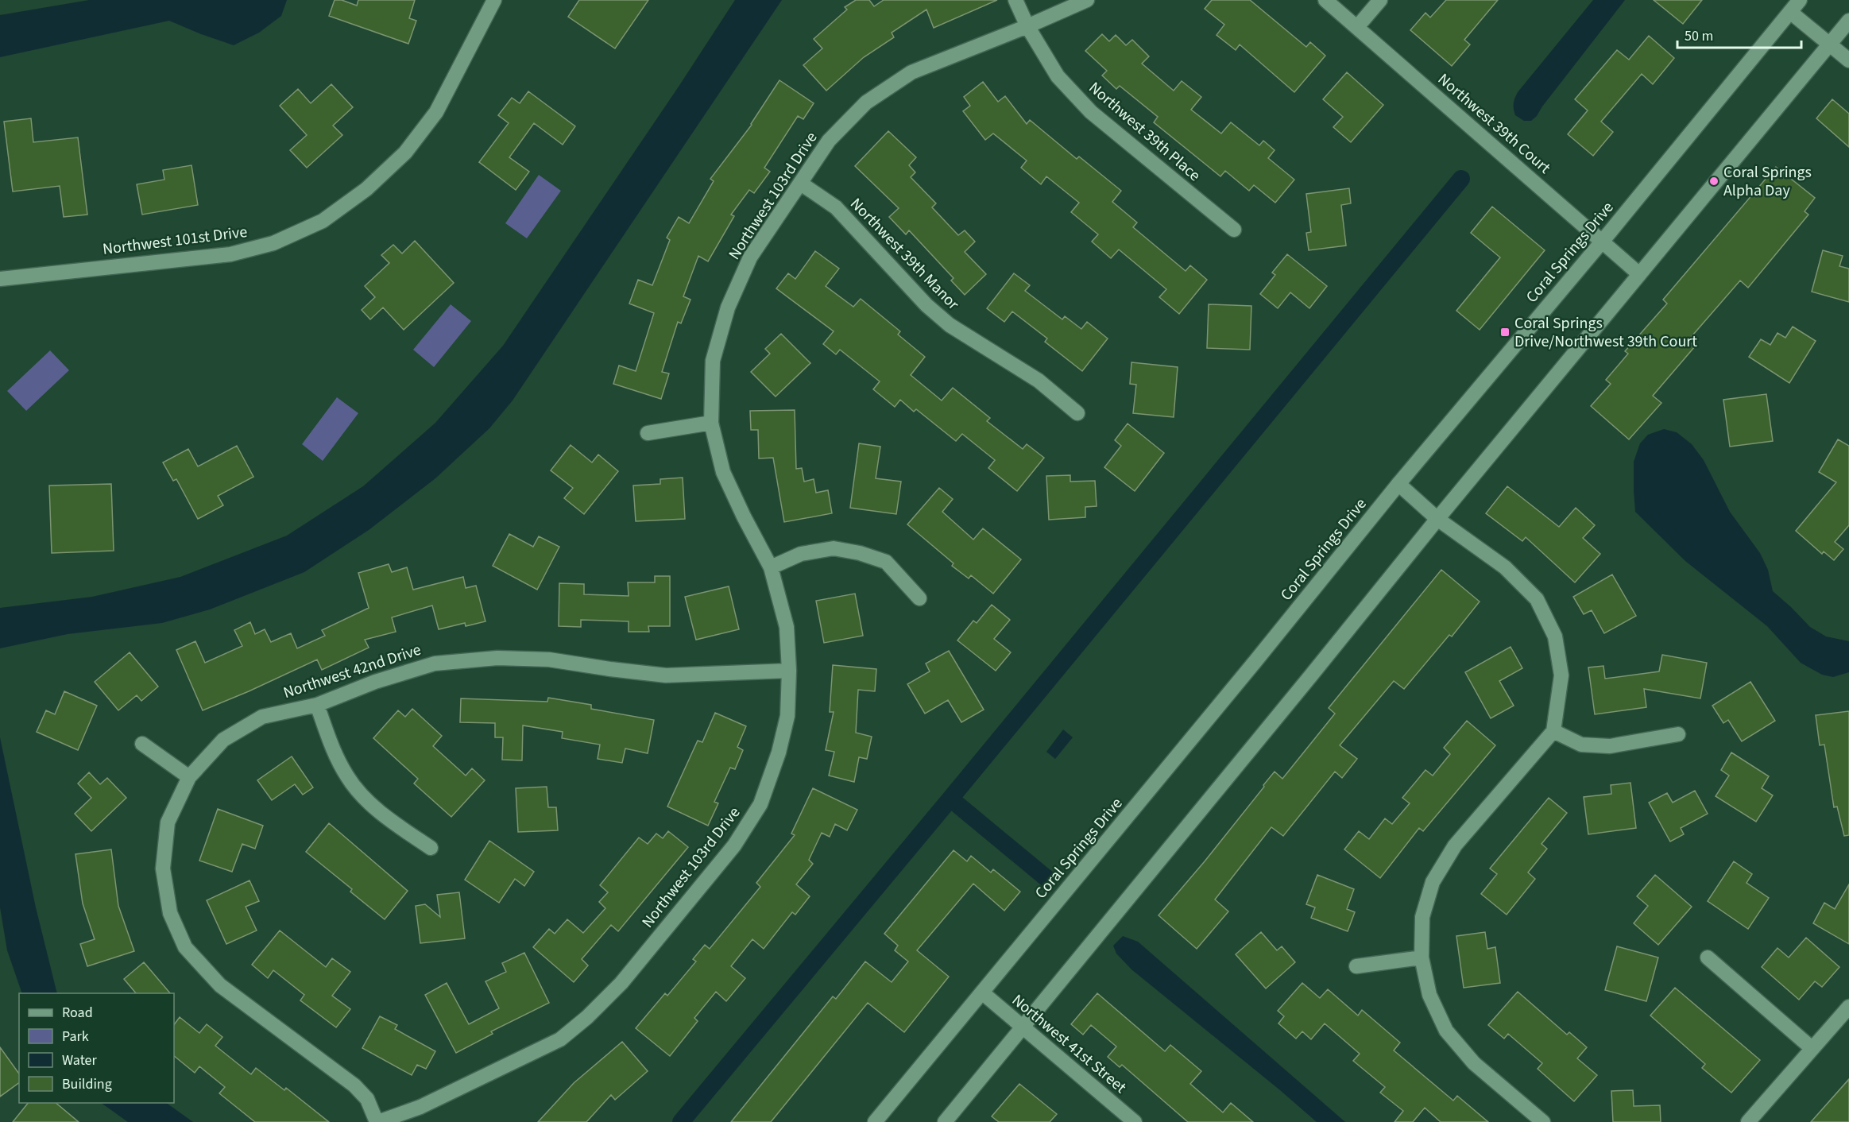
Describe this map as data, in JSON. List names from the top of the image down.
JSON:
{
  "streets": {
    "street": [
      "Northwest 39th Court",
      "Northwest 39th Place",
      "Northwest 103rd Drive",
      "Northwest 101st Drive",
      "Coral Springs Drive",
      "Northwest 39th Manor",
      "Northwest 42nd Drive",
      "Northwest 41st Street"
    ]
  },
  "crossings": [
    ["Northwest 39th Court", "Coral Springs Drive"],
    ["Northwest 39th Place", "Northwest 103rd Drive"],
    ["Northwest 103rd Drive", "Northwest 39th Manor"],
    ["Northwest 103rd Drive", "Northwest 42nd Drive"],
    ["Coral Springs Drive", "Northwest 41st Street"]
  ],
  "places": {
    "other": ["Coral Springs Alpha Day"],
    "transit": ["Coral Springs Drive/Northwest 39th Court"]
  },
  "legend": [
    "Road",
    "Park",
    "Water",
    "Building"
  ],
  "scale_bar": "50 m"
}
